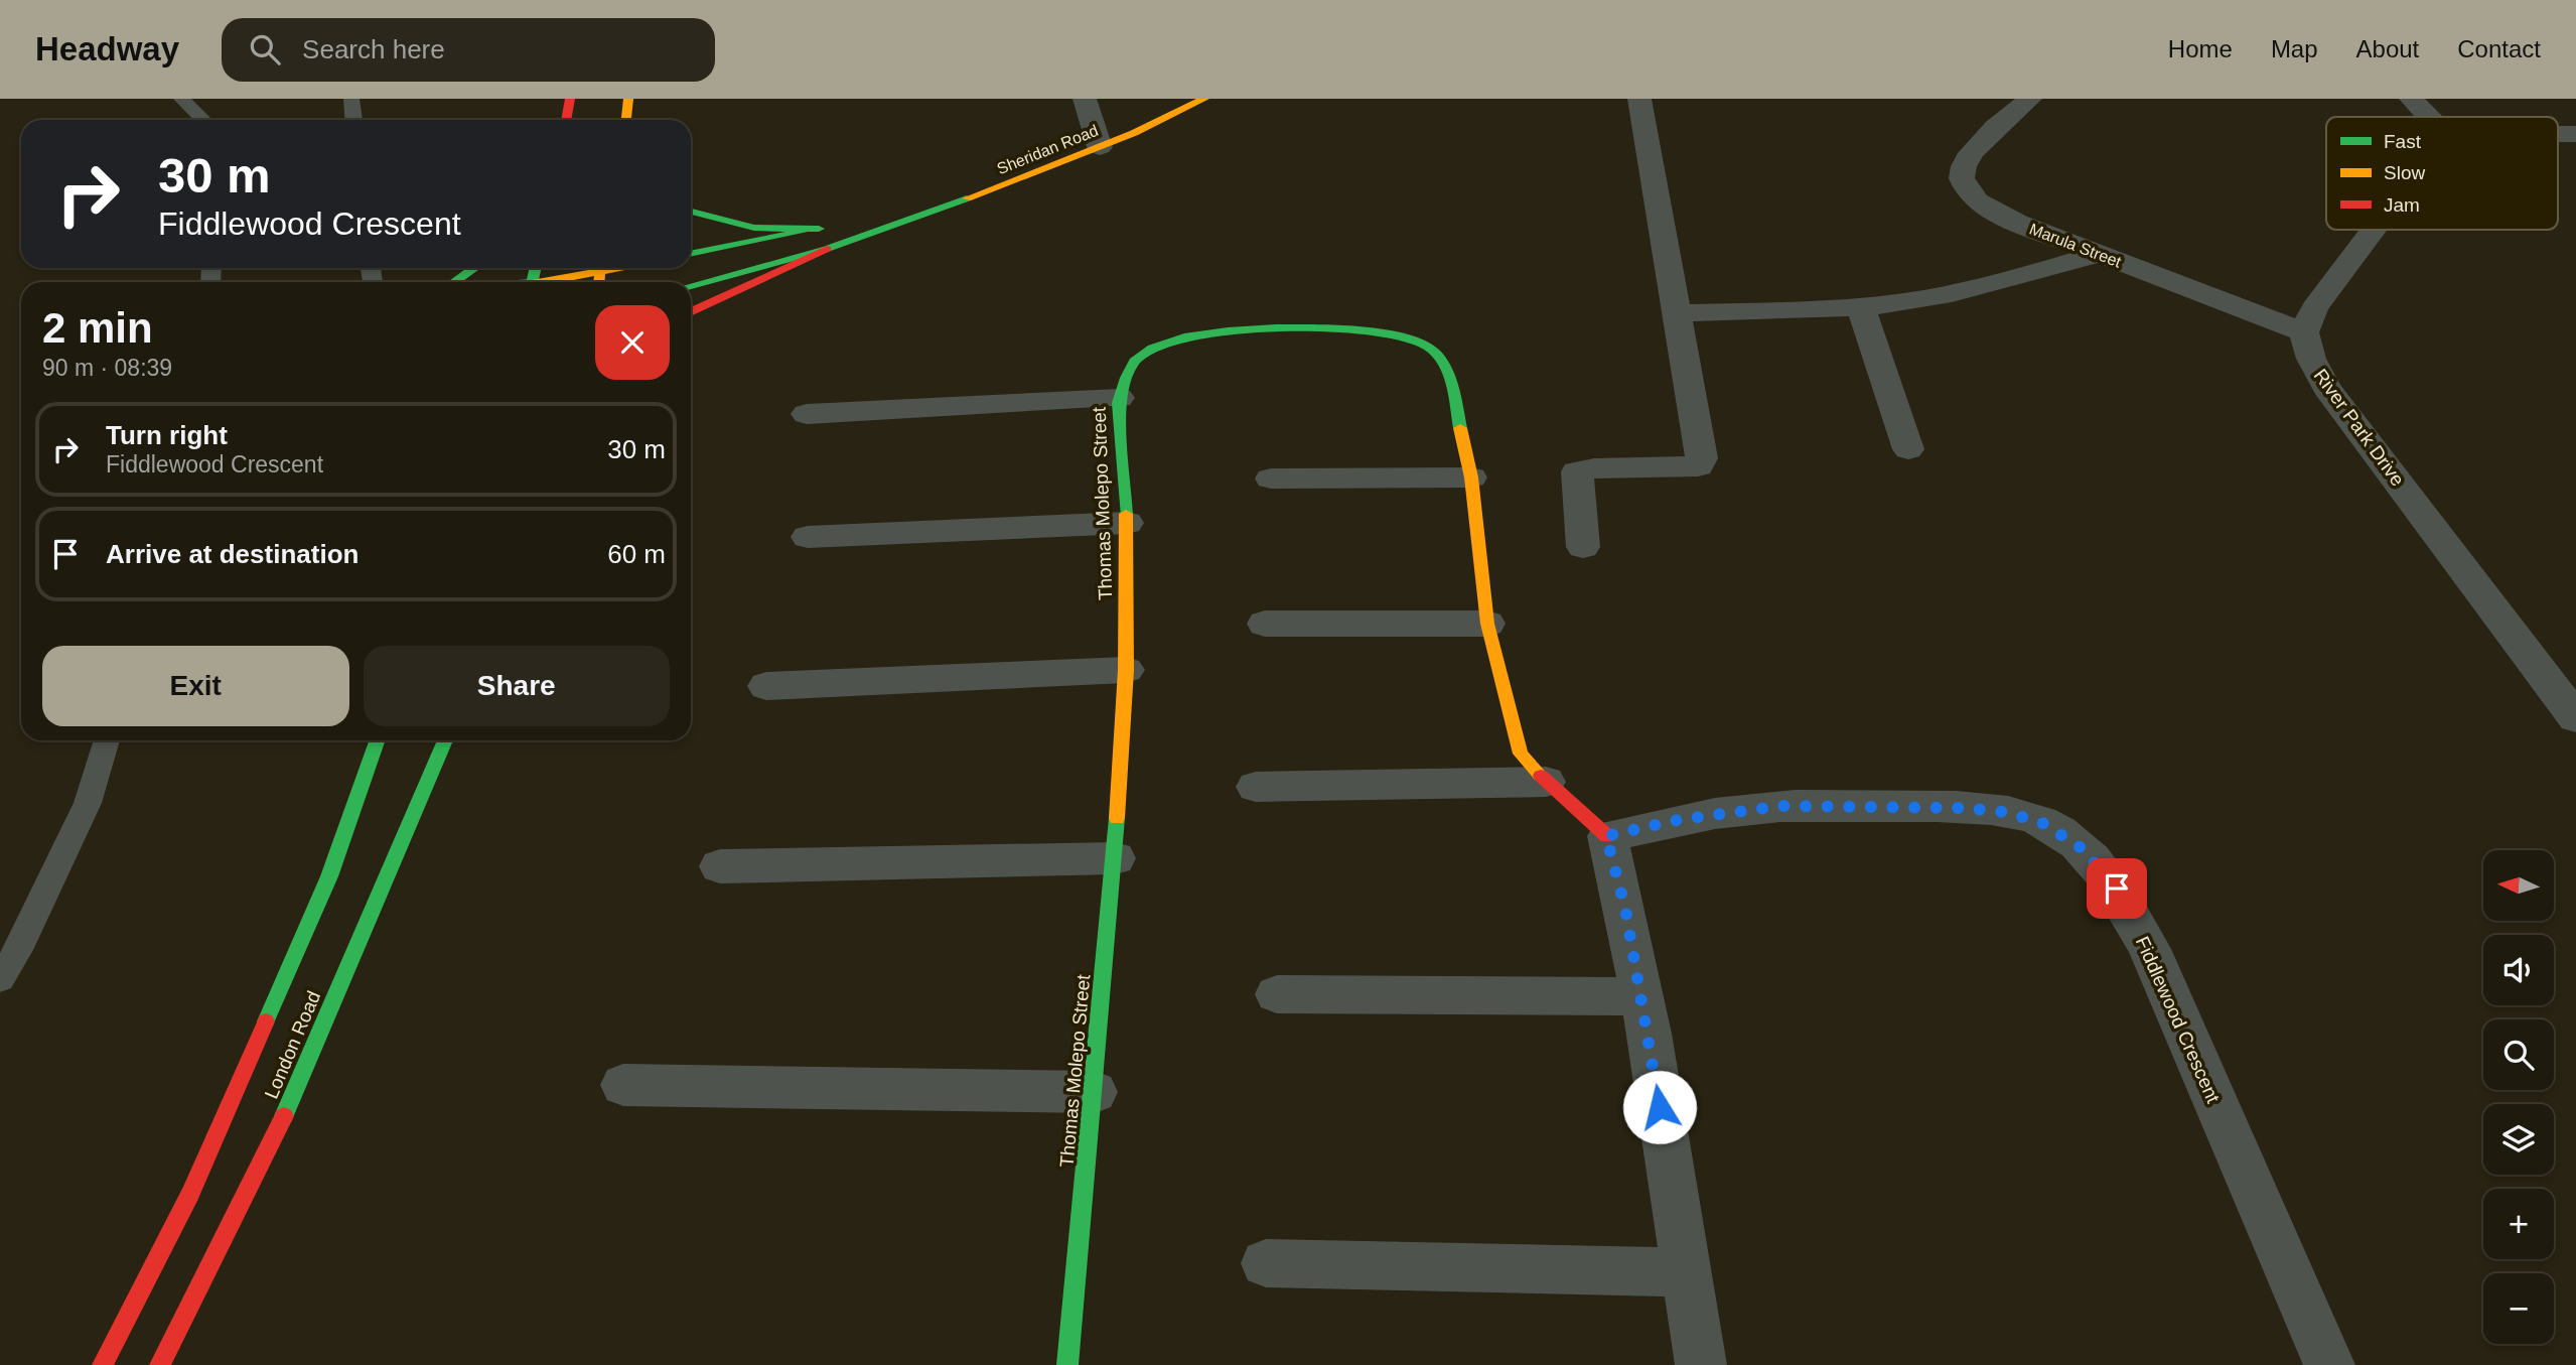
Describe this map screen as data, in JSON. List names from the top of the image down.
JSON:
{
  "streets": {
    "street": [
      "Sheridan Road",
      "Marula Street",
      "River Park Drive",
      "Thomas Molepo Street",
      "Fiddlewood Crescent",
      "London Road"
    ]
  },
  "crossings": [
    ["Marula Street", "River Park Drive"],
    ["Thomas Molepo Street", "Fiddlewood Crescent"]
  ],
  "legend": ["Fast", "Slow", "Jam"],
  "north": "left",
  "page": {
    "header": "Headway",
    "search": "Search here",
    "nav": [
      "Home",
      "Map",
      "About",
      "Contact"
    ],
    "turn": ["30 m", "Fiddlewood Crescent"],
    "heading": ["2 min", "90 m · 08:39"],
    "list": [
      {
        "name": "Turn right",
        "note": "Fiddlewood Crescent",
        "value": "30 m"
      },
      {
        "name": "Arrive at destination",
        "value": "60 m"
      }
    ],
    "buttons": ["Exit", "Share"],
    "map_buttons": ["+", "−"]
  }
}
